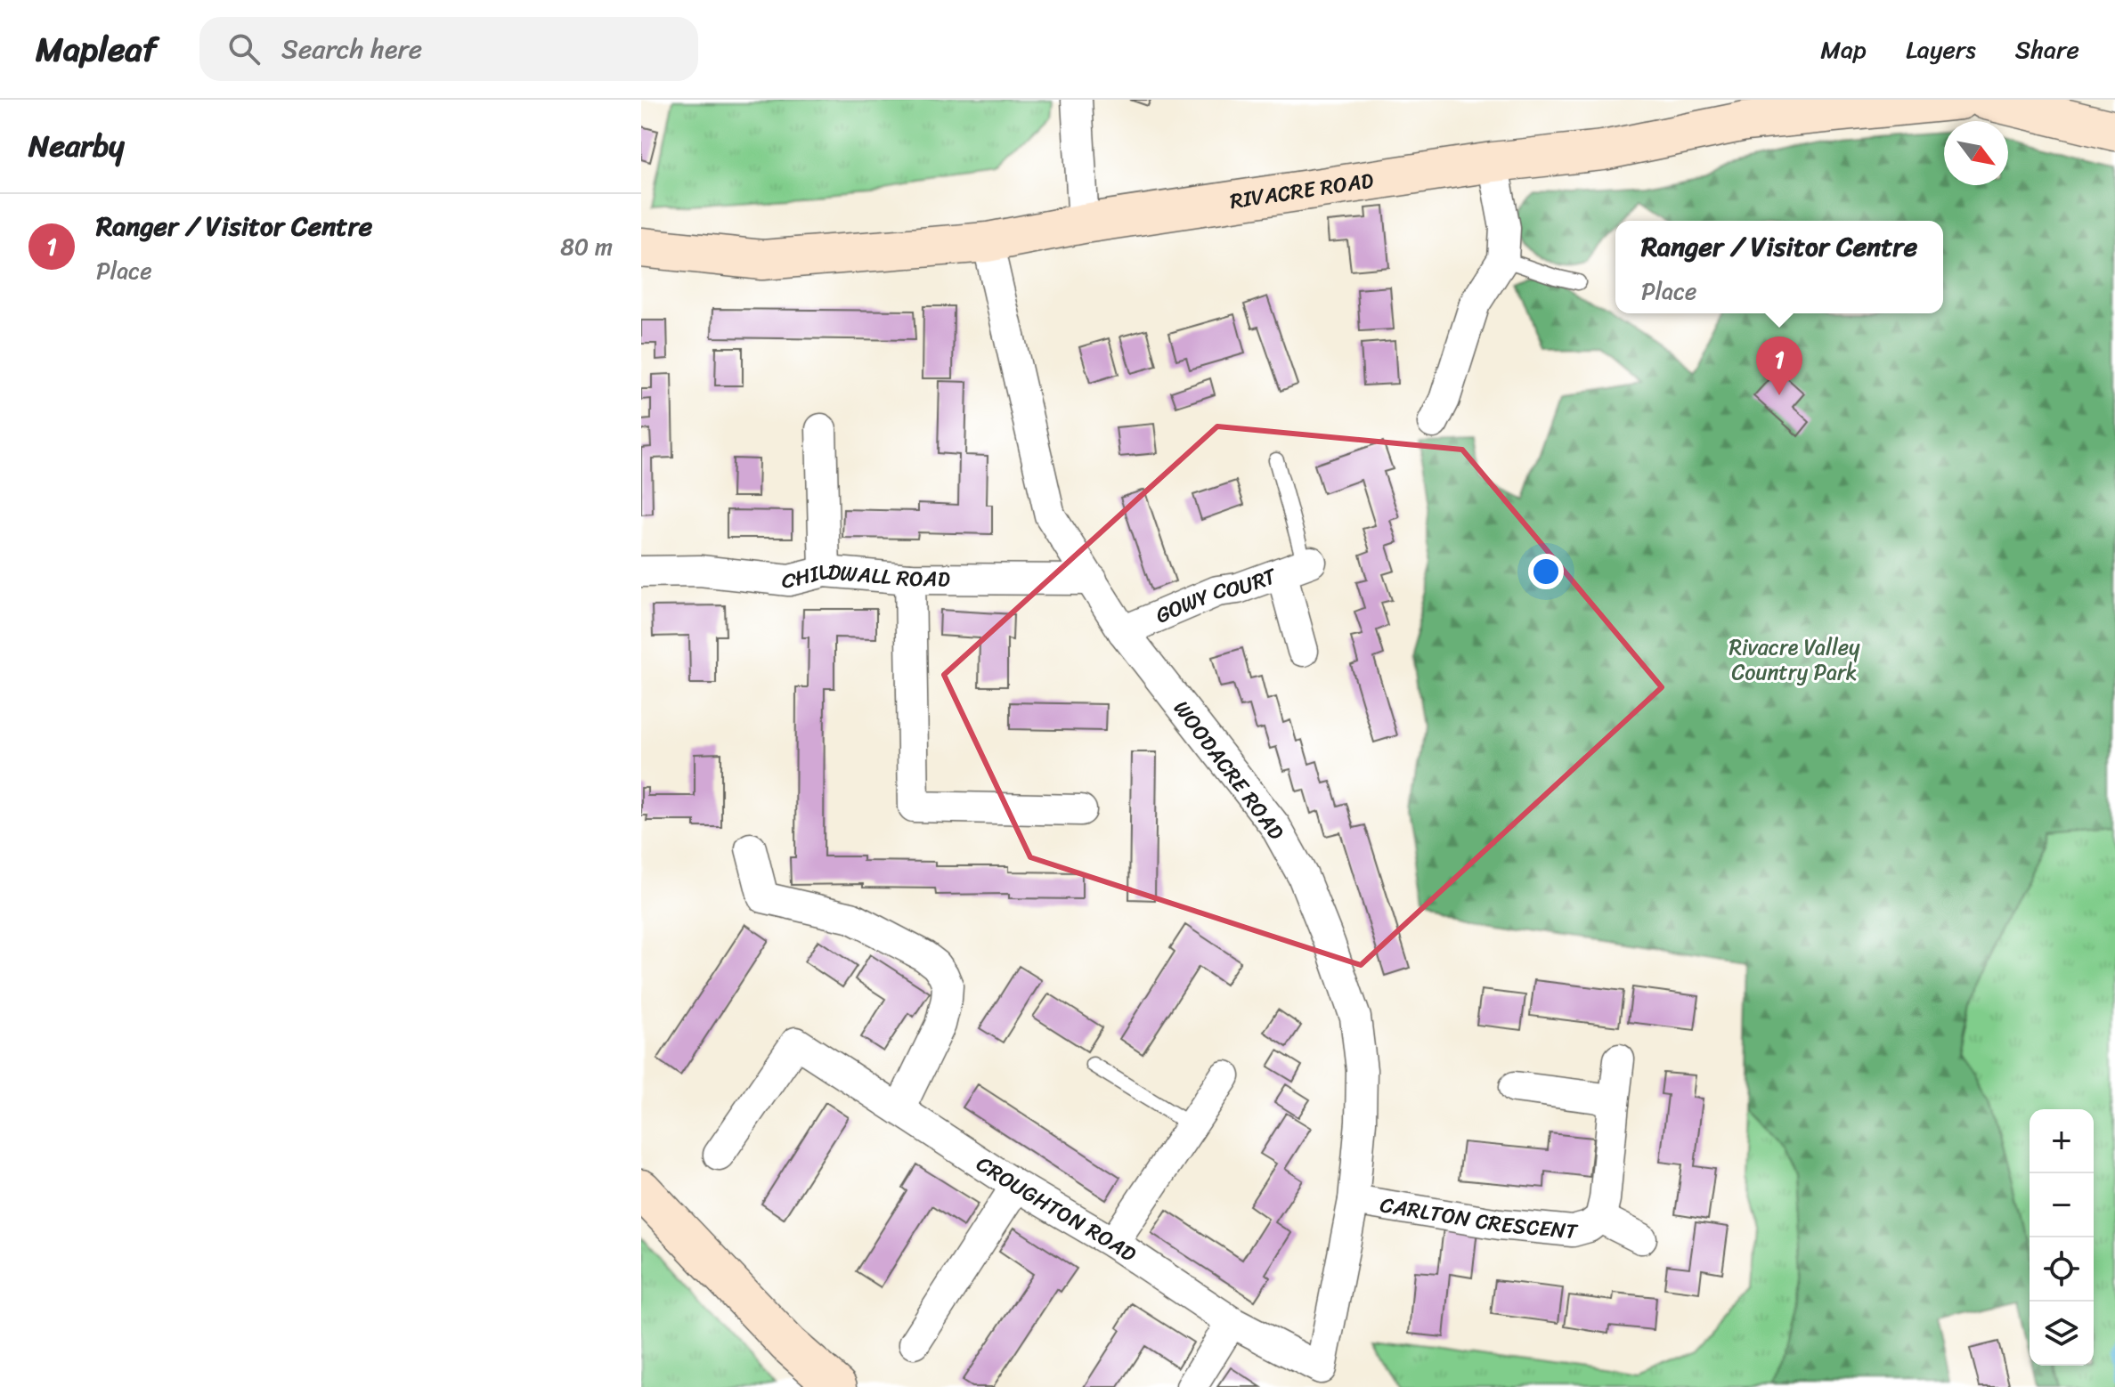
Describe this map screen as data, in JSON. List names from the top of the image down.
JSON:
{
  "streets": {
    "main road": ["RIVACRE ROAD"],
    "street": [
      "CHILDWALL ROAD",
      "GOWY COURT",
      "WOODACRE ROAD",
      "CROUGHTON ROAD",
      "CARLTON CRESCENT"
    ]
  },
  "crossings": [
    ["RIVACRE ROAD", "WOODACRE ROAD"],
    ["CHILDWALL ROAD", "WOODACRE ROAD"],
    ["GOWY COURT", "WOODACRE ROAD"],
    ["WOODACRE ROAD", "CROUGHTON ROAD"],
    ["WOODACRE ROAD", "CARLTON CRESCENT"]
  ],
  "parks": ["Rivacre Valley Country Park"],
  "north": "bottom right",
  "page": {
    "header": "Mapleaf",
    "search": "Search here",
    "nav": ["Map", "Layers", "Share"],
    "heading": "Nearby",
    "list": [
      {
        "mark": "1",
        "name": "Ranger / Visitor Centre",
        "note": "Place",
        "value": "80 m"
      }
    ],
    "popup": ["Ranger / Visitor Centre", "Place"],
    "pins": "1",
    "map_buttons": ["+", "−"]
  }
}
